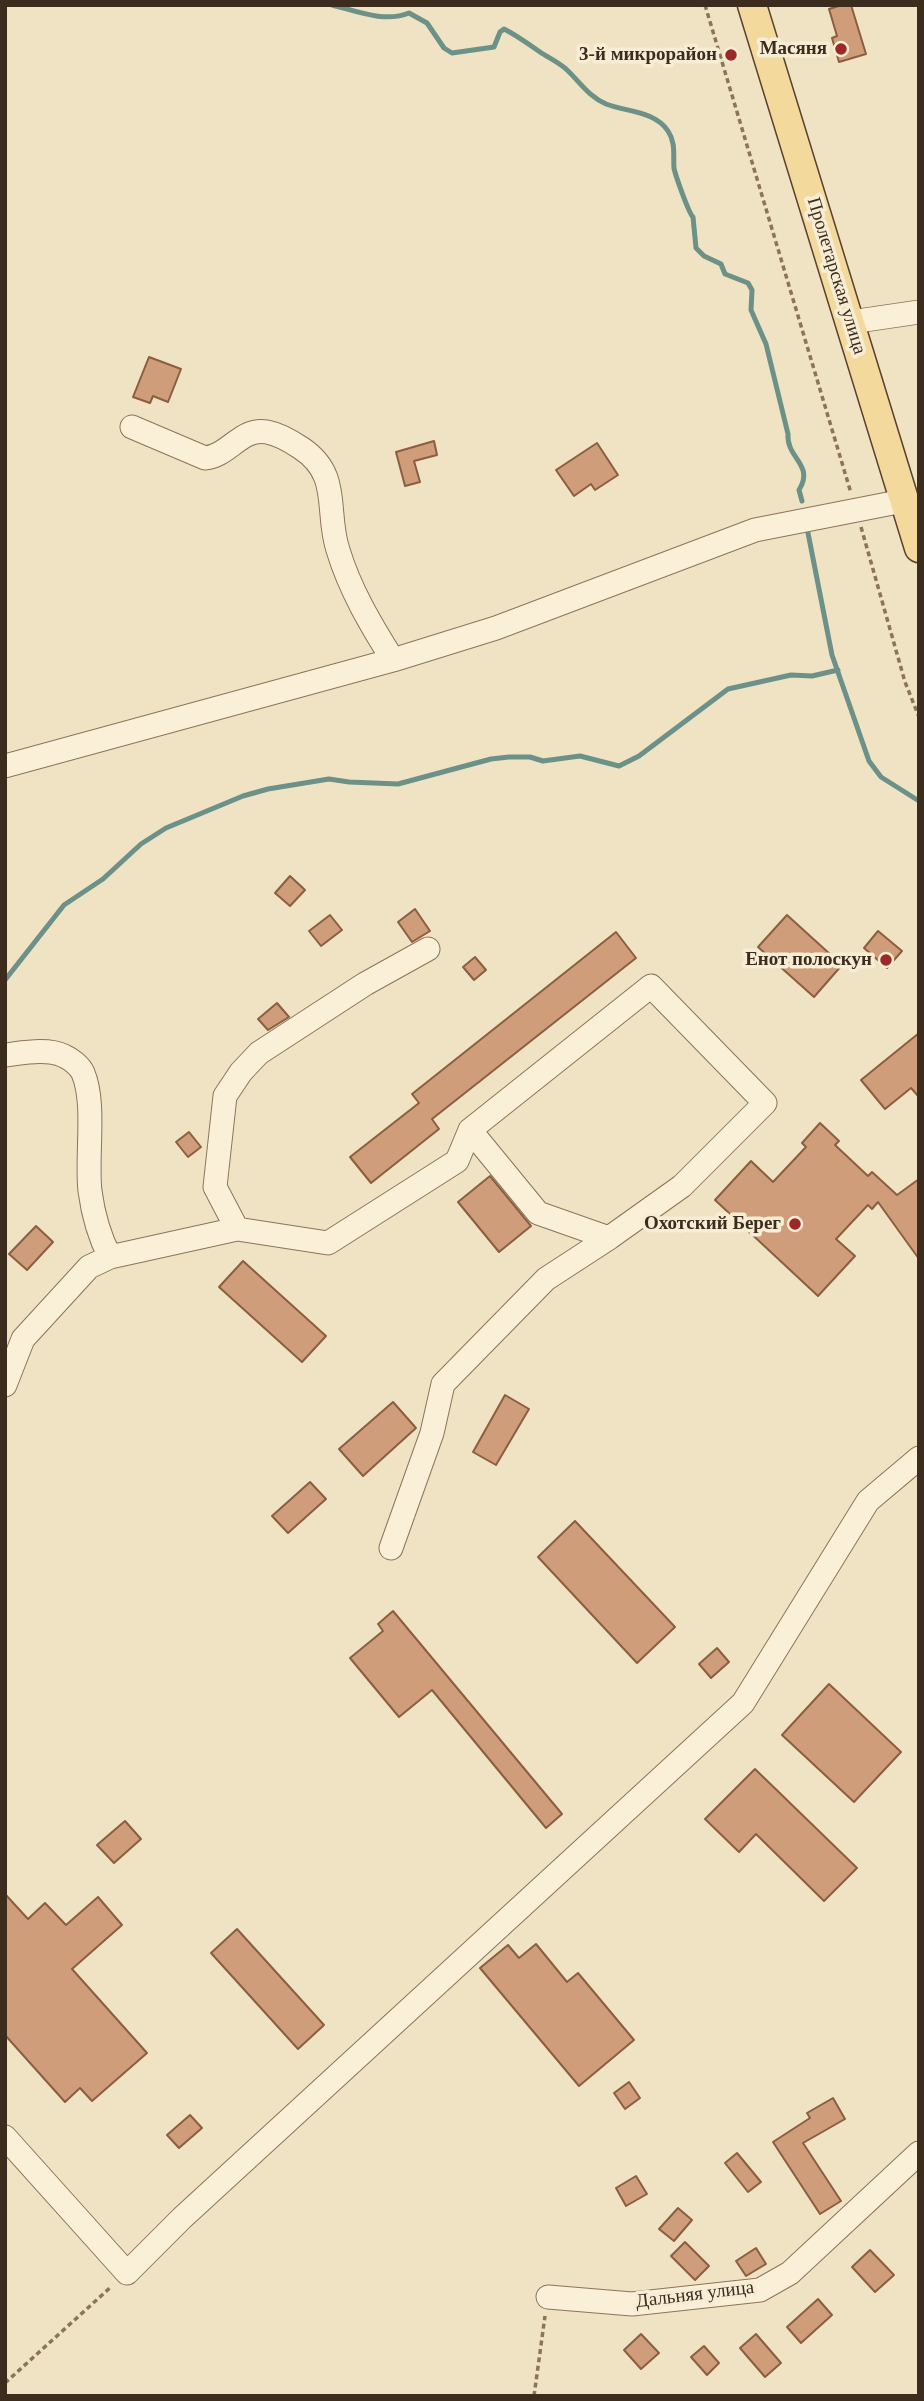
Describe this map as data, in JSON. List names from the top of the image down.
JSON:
{
  "streets": {
    "main road": ["Пролетарская улица"],
    "street": ["Дальняя улица"]
  },
  "places": [
    "Масяня",
    "3-й микрорайон",
    "Енот полоскун",
    "Охотский Берег"
  ]
}
